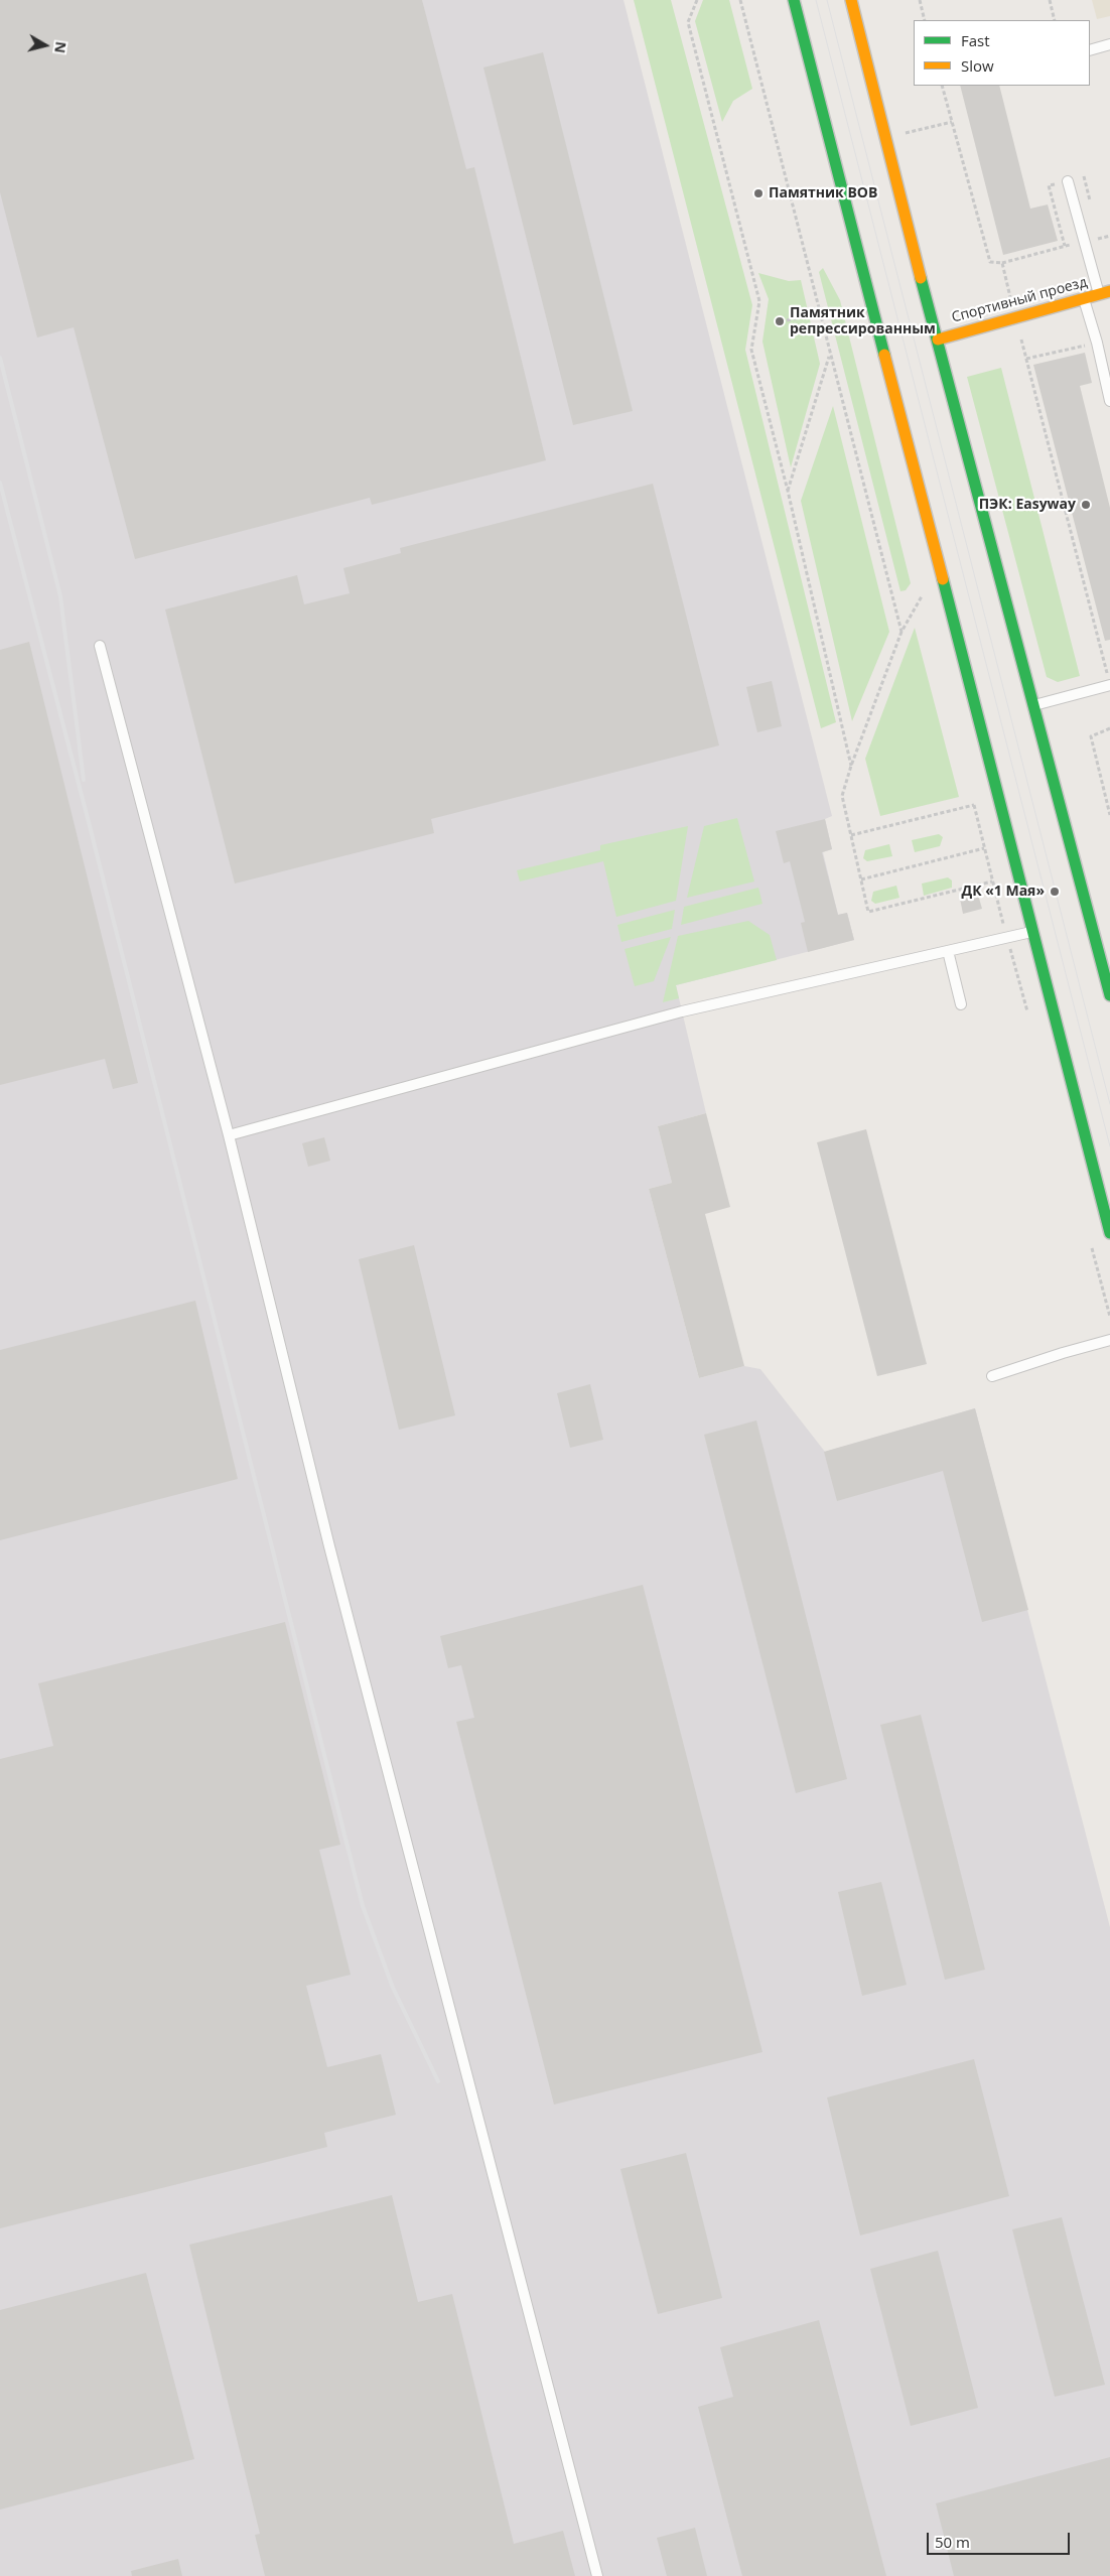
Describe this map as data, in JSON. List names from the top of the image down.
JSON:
{
  "streets": {
    "main road": ["Спортивный проезд"]
  },
  "places": [
    "Памятник ВОВ",
    "Памятник репрессированным",
    "ПЭК: Easyway",
    "ДК «1 Мая»"
  ],
  "legend": ["Fast", "Slow"],
  "scale_bar": "50 m",
  "north": "right"
}
